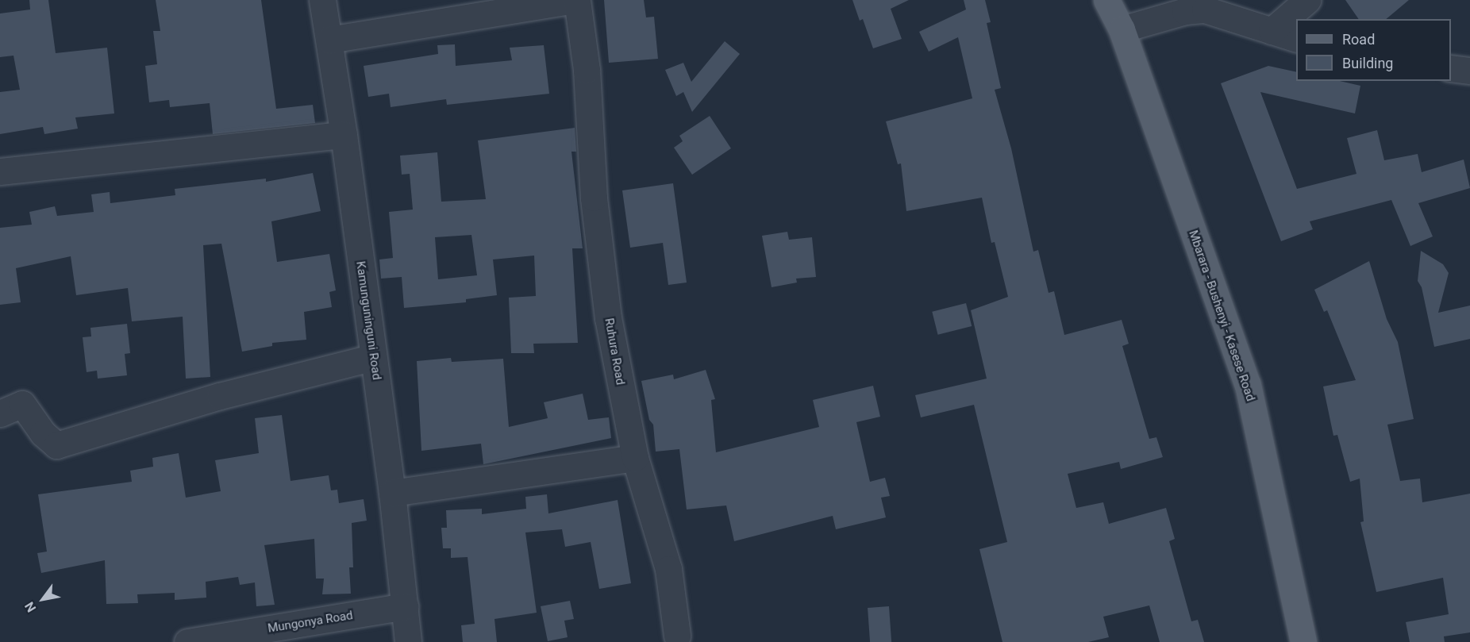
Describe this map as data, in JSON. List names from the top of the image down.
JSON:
{
  "streets": {
    "main road": ["Mbarara - Bushenyi - Kasese Road"],
    "street": ["Kamunguninguni Road", "Ruhura Road", "Mungonya Road"]
  },
  "crossings": [
    ["Kamunguninguni Road", "Mungonya Road"]
  ],
  "legend": ["Road", "Building"],
  "north": "bottom left"
}
